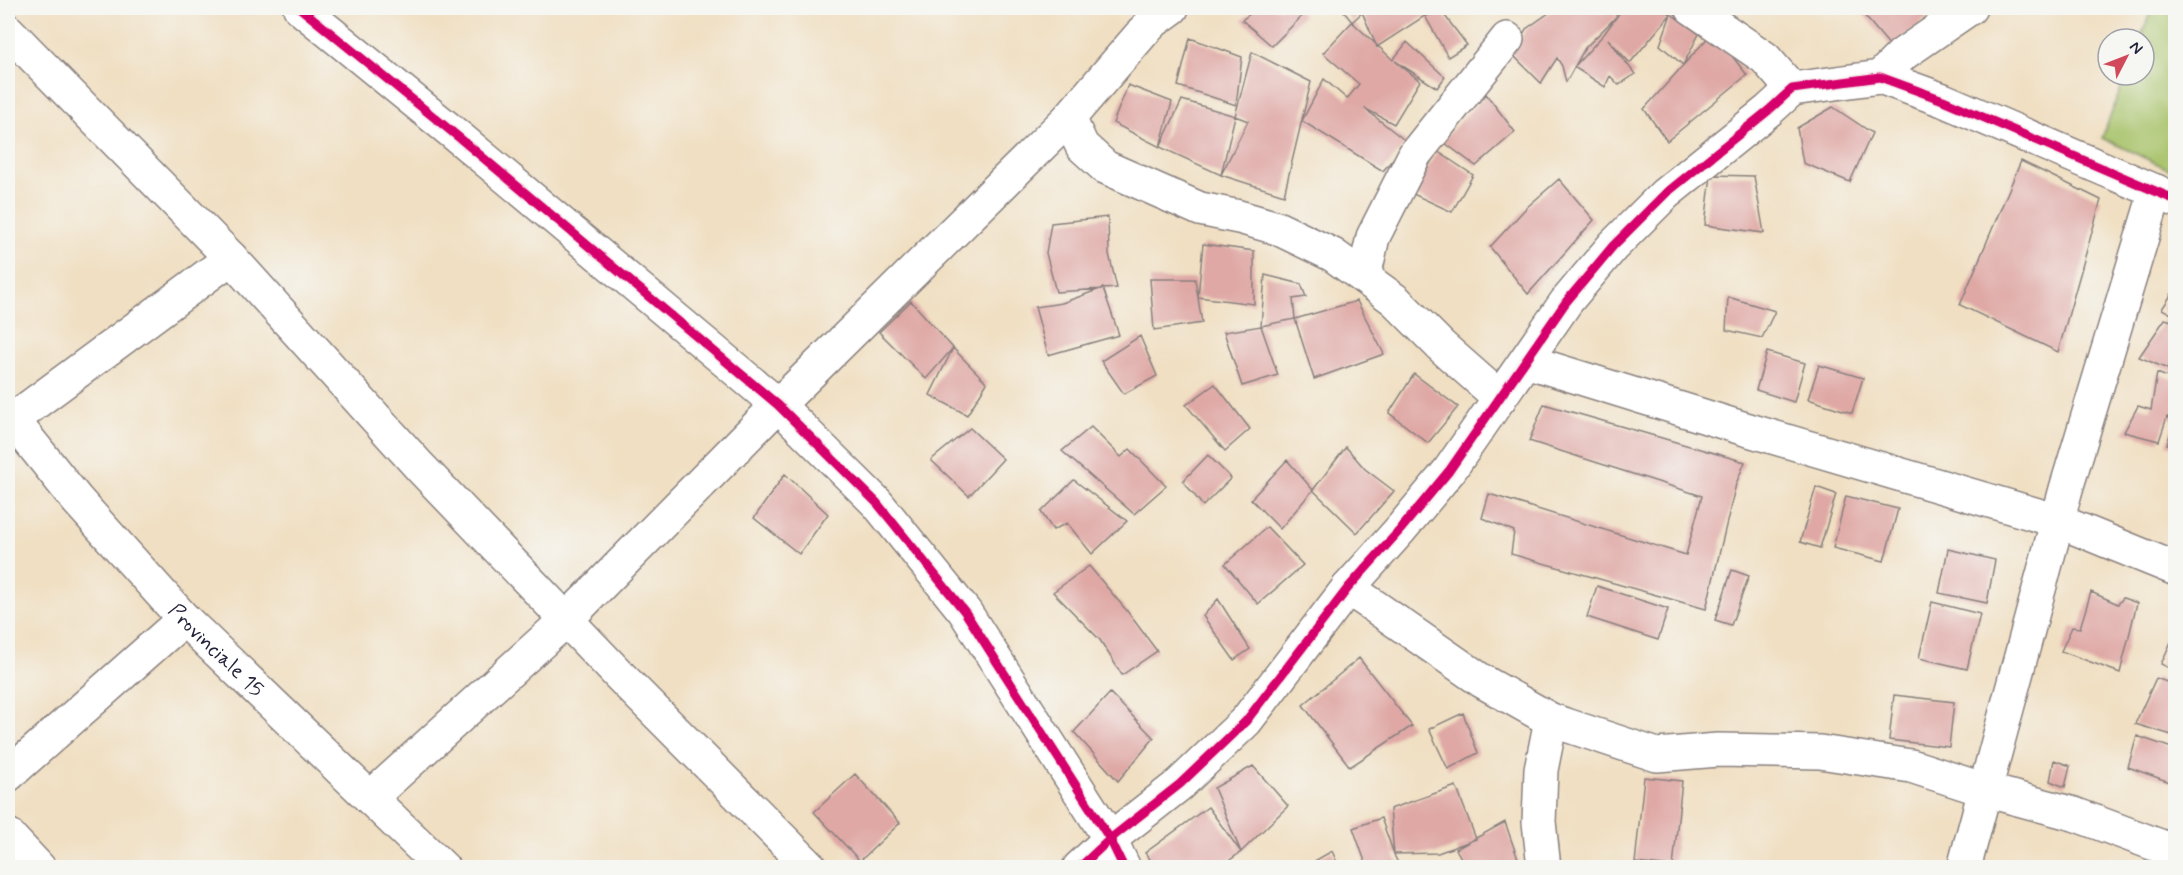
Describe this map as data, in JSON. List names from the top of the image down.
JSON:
{
  "streets": {
    "street": ["Provinciale 15"]
  },
  "north": "top right"
}
